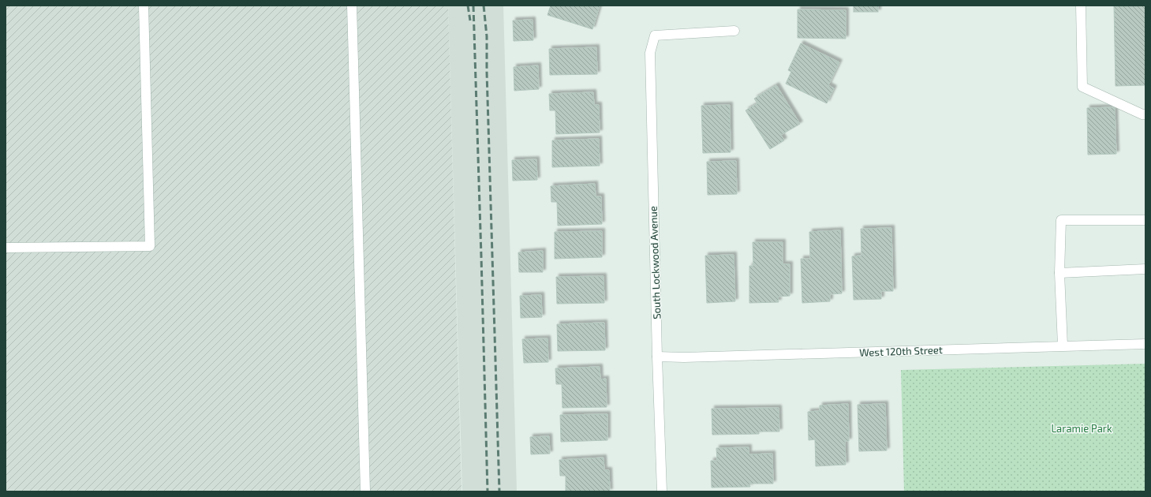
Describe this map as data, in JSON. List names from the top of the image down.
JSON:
{
  "streets": {
    "street": ["South Lockwood Avenue", "West 120th Street"]
  },
  "crossings": [
    ["South Lockwood Avenue", "West 120th Street"]
  ],
  "parks": ["Laramie Park"]
}
